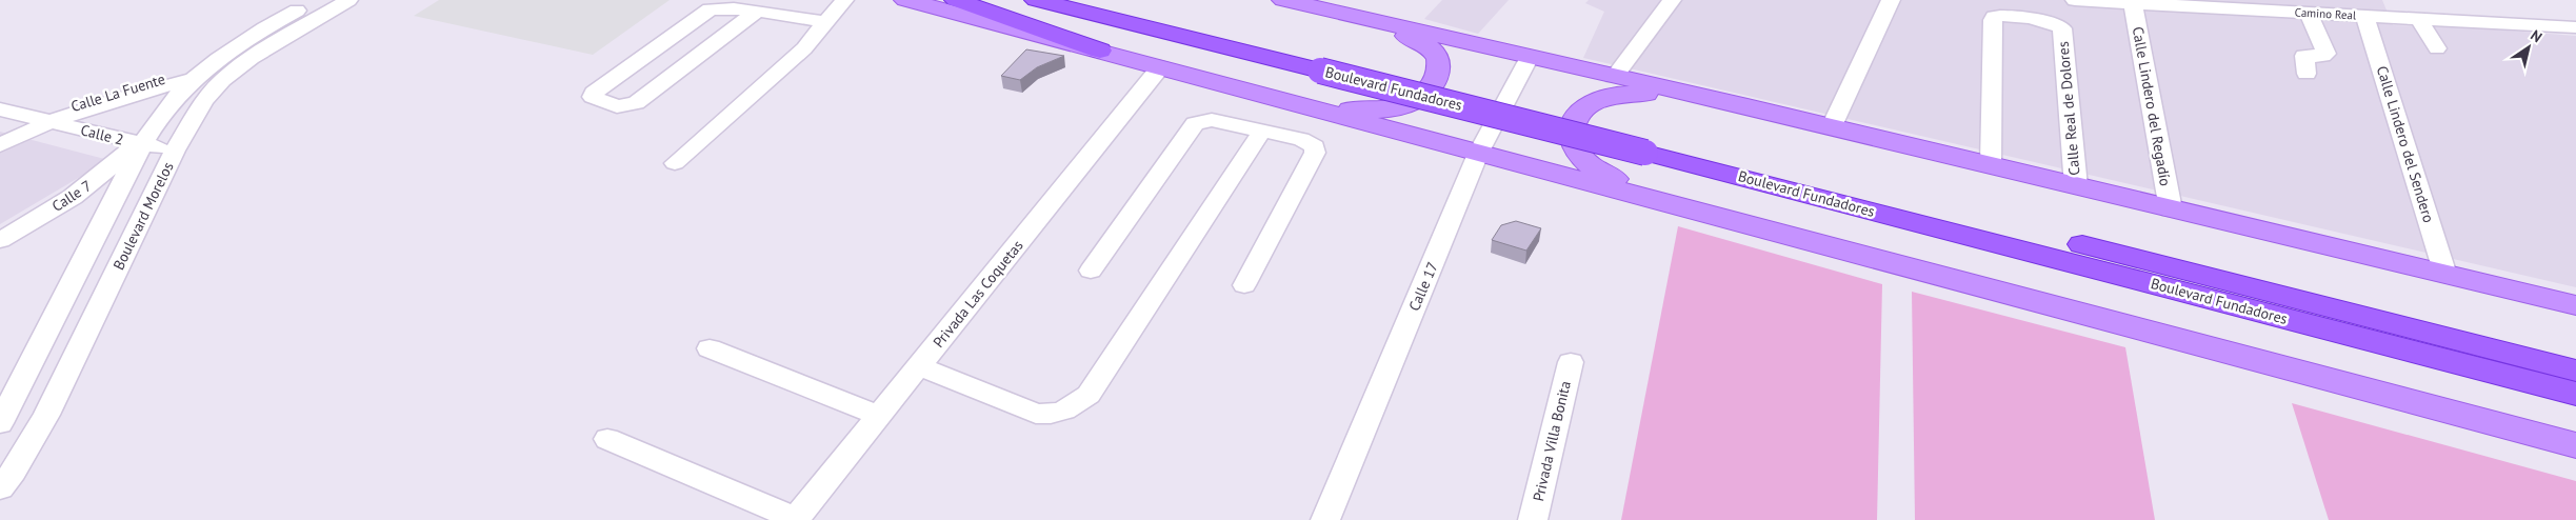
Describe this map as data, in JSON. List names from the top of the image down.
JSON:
{
  "streets": {
    "highway": ["Boulevard Fundadores"],
    "street": [
      "Camino Real",
      "Calle La Fuente",
      "Calle Lindero del Regadío",
      "Calle Real de Dolores",
      "Calle 2",
      "Calle Lindero del Sendero",
      "Calle 7",
      "Boulevard Morelos",
      "Calle 17",
      "Privada Las Coquetas",
      "Privada Villa Bonita"
    ]
  },
  "crossings": [
    ["Camino Real", "Calle Lindero del Regadío"],
    ["Camino Real", "Calle Lindero del Sendero"],
    ["Calle La Fuente", "Calle 2"],
    ["Calle 2", "Calle 7"],
    ["Calle 2", "Boulevard Morelos"]
  ],
  "north": "top right"
}
